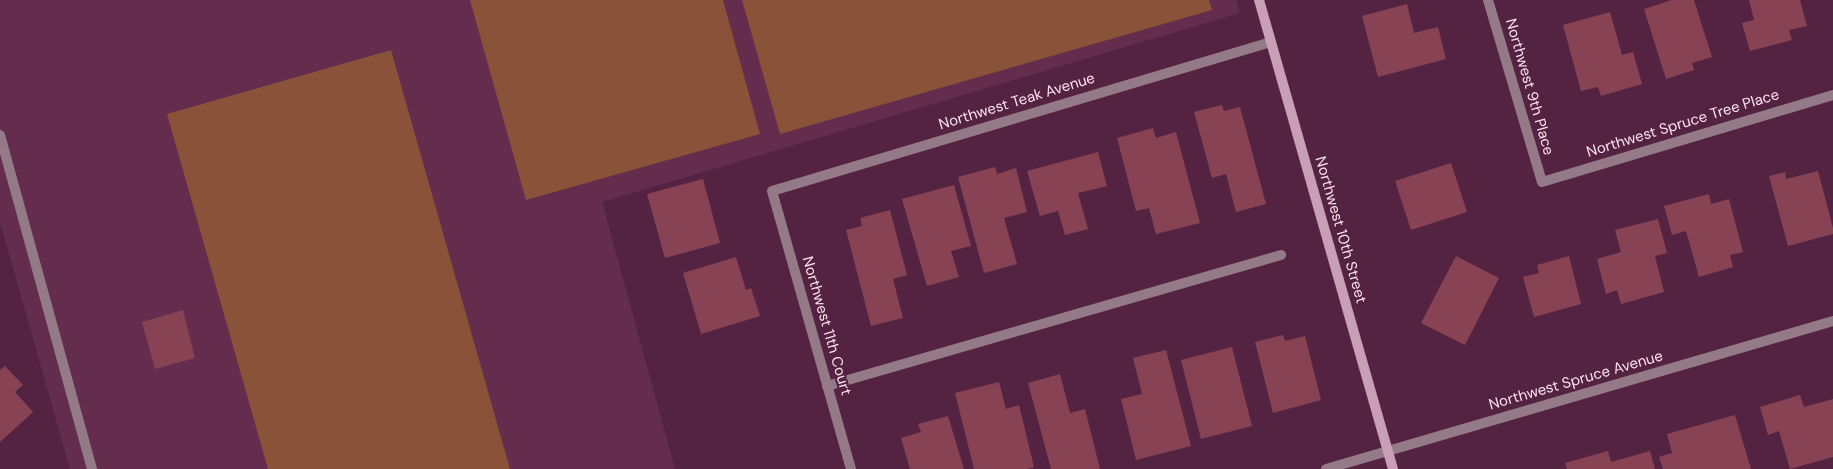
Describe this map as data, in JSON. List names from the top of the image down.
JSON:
{
  "streets": {
    "street": [
      "Northwest 9th Place",
      "Northwest Teak Avenue",
      "Northwest Spruce Tree Place",
      "Northwest 10th Street",
      "Northwest 11th Court",
      "Northwest Spruce Avenue"
    ]
  },
  "crossings": [
    ["Northwest 9th Place", "Northwest Spruce Tree Place"],
    ["Northwest Teak Avenue", "Northwest 10th Street"],
    ["Northwest Teak Avenue", "Northwest 11th Court"],
    ["Northwest 10th Street", "Northwest Spruce Avenue"]
  ]
}
